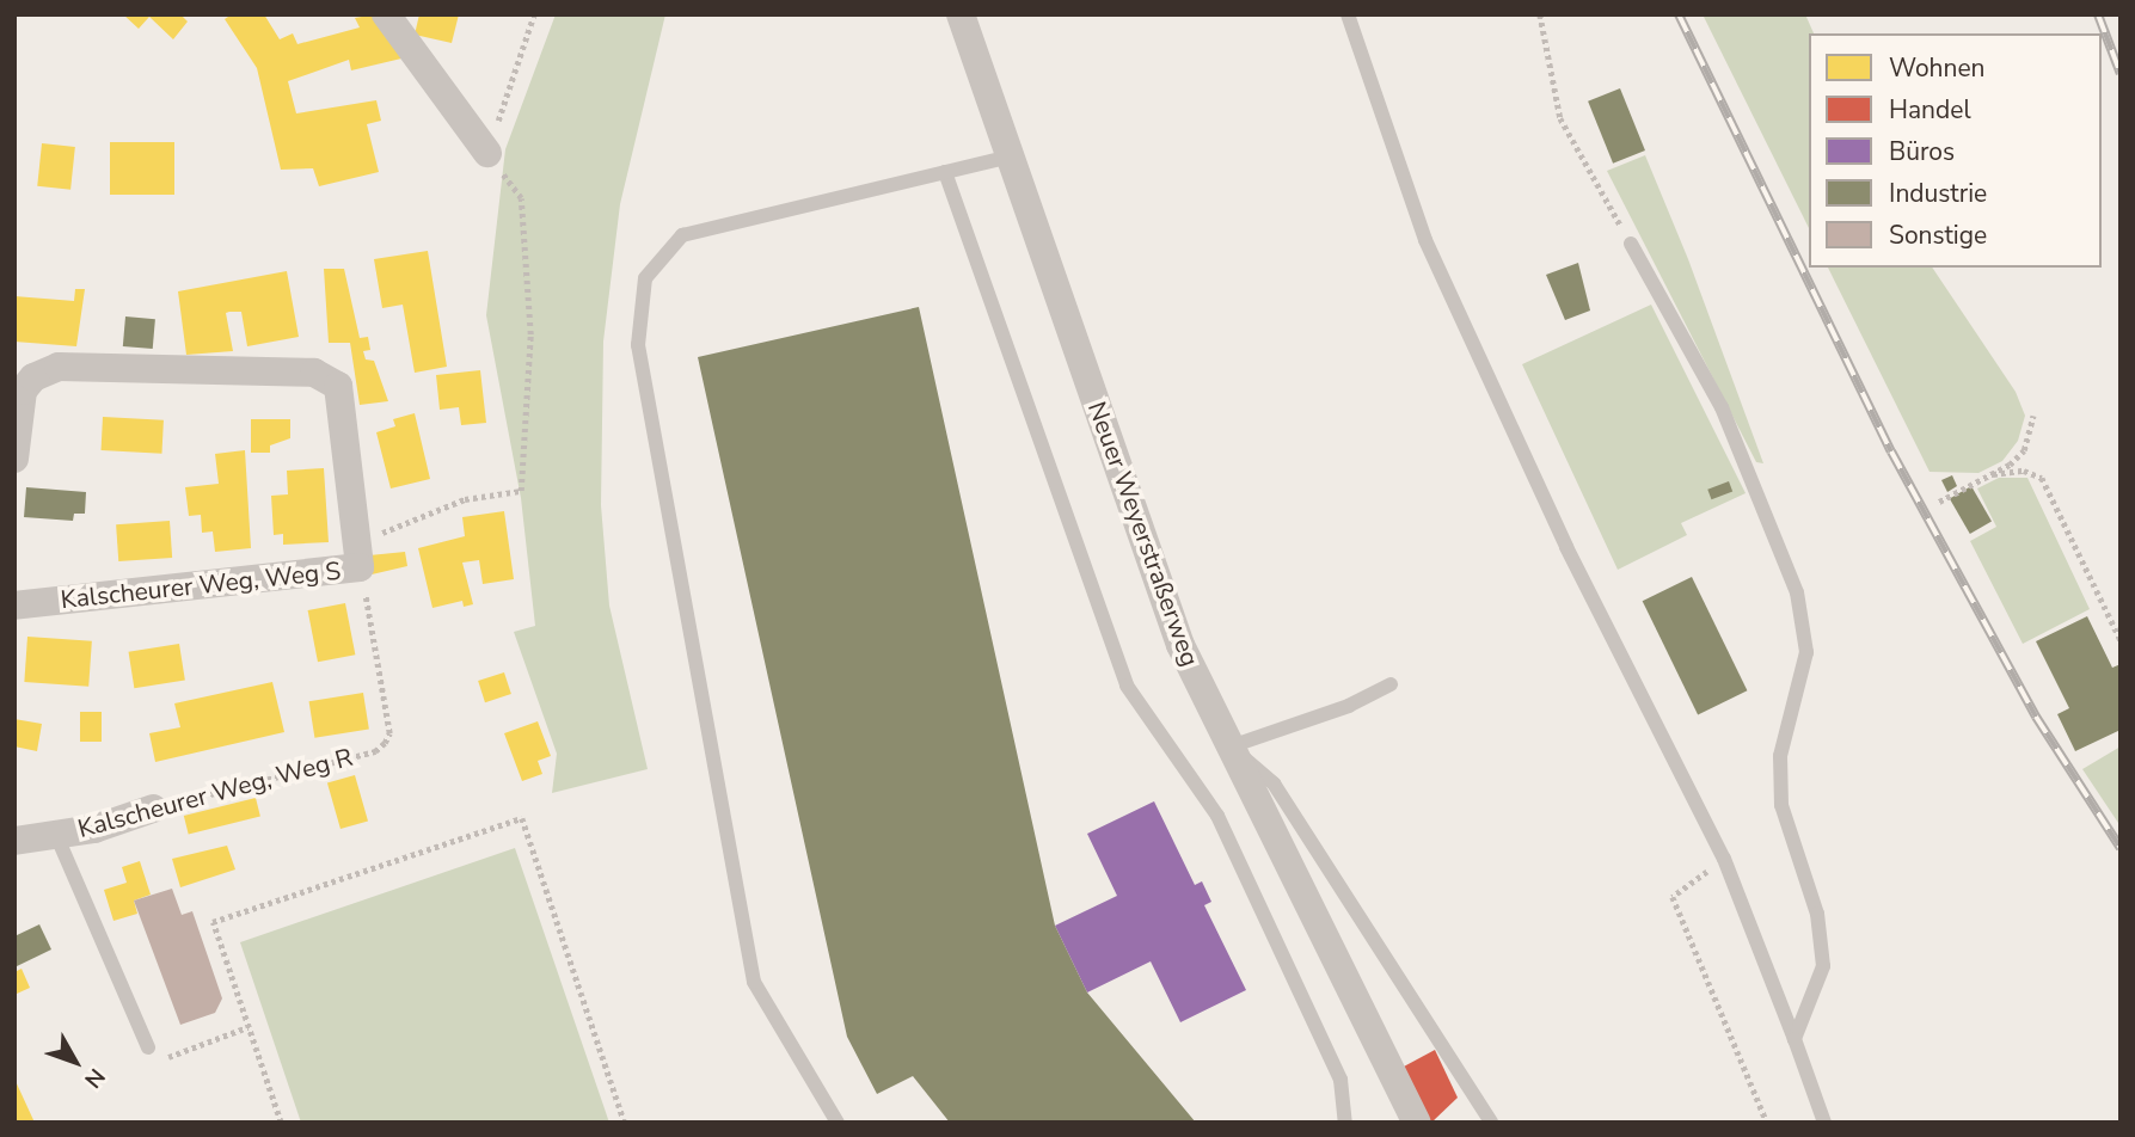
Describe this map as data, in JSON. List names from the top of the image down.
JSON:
{
  "streets": {
    "street": ["Neuer Weyerstraßerweg", "Kalscheurer Weg, Weg S", "Kalscheurer Weg, Weg R"]
  },
  "crossings": [
    ["Kalscheurer Weg, Weg S", "Kalscheurer Weg, Weg R"]
  ],
  "legend": [
    "Wohnen",
    "Handel",
    "Büros",
    "Industrie",
    "Sonstige"
  ],
  "north": "bottom right"
}
